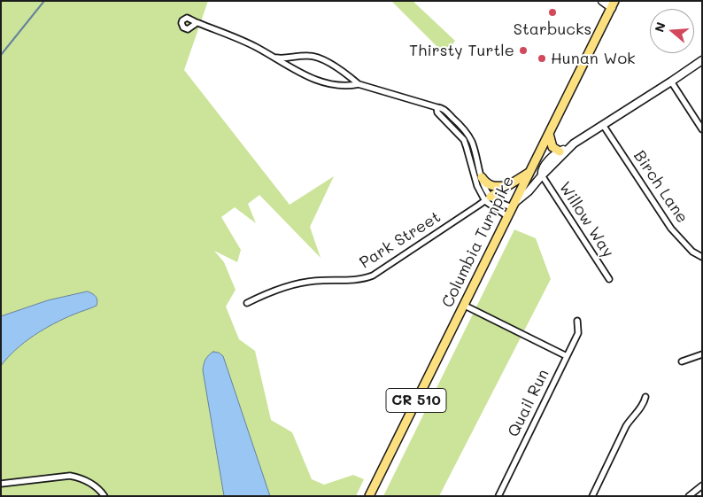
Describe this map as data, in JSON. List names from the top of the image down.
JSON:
{
  "streets": {
    "main road": ["Columbia Turnpike", "CR 510"],
    "street": [
      "Birch Lane",
      "Willow Way",
      "Park Street",
      "Quail Run"
    ]
  },
  "places": ["Starbucks", "Thirsty Turtle", "Hunan Wok"],
  "north": "left"
}
